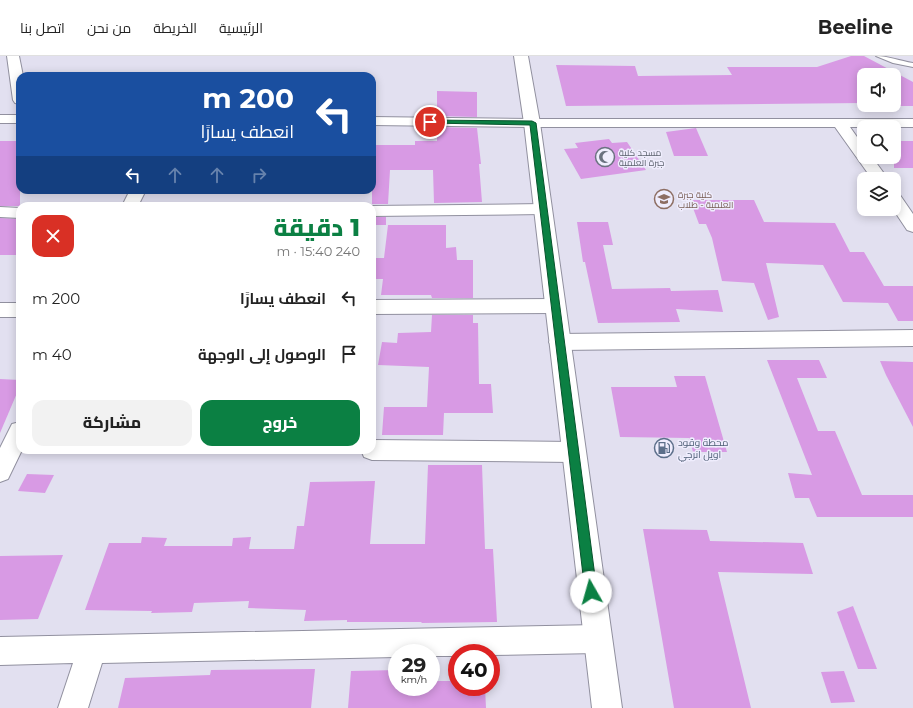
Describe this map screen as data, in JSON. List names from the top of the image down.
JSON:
{
  "places": {
    "mosque": ["مسجد كلية جبرة العلمية"],
    "school or university": ["كلية جبرة العلمية - طلاب"],
    "fuel station": ["محطة وقود اويل انرجي"]
  },
  "page": {
    "header": "Beeline",
    "nav": [
      "الرئيسية",
      "الخريطة",
      "من نحن",
      "اتصل بنا"
    ],
    "turn": ["200 m", "انعطف يسارًا"],
    "heading": ["1 دقيقة", "240 m · 15:40"],
    "list": [
      {
        "name": "انعطف يسارًا",
        "value": "200 m"
      },
      {
        "name": "الوصول إلى الوجهة",
        "value": "40 m"
      }
    ],
    "buttons": ["خروج", "مشاركة"],
    "speed": "29 km/h",
    "limit": "40"
  }
}
